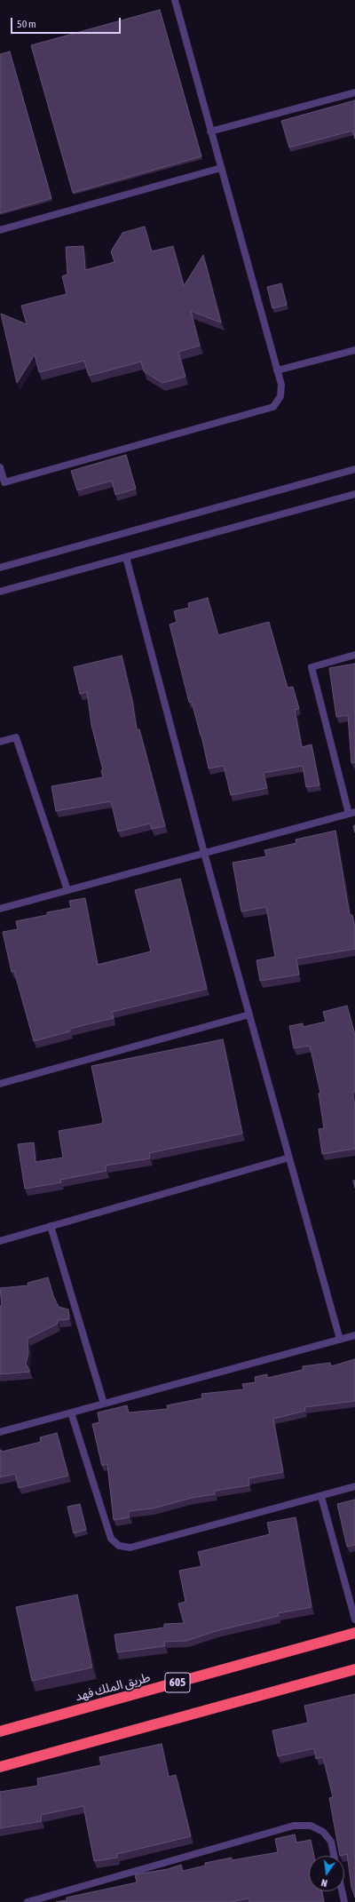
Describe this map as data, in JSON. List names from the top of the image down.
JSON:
{
  "streets": {
    "highway": ["605", "طريق الملك فهد"]
  },
  "scale_bar": "50 m",
  "north": "bottom"
}
